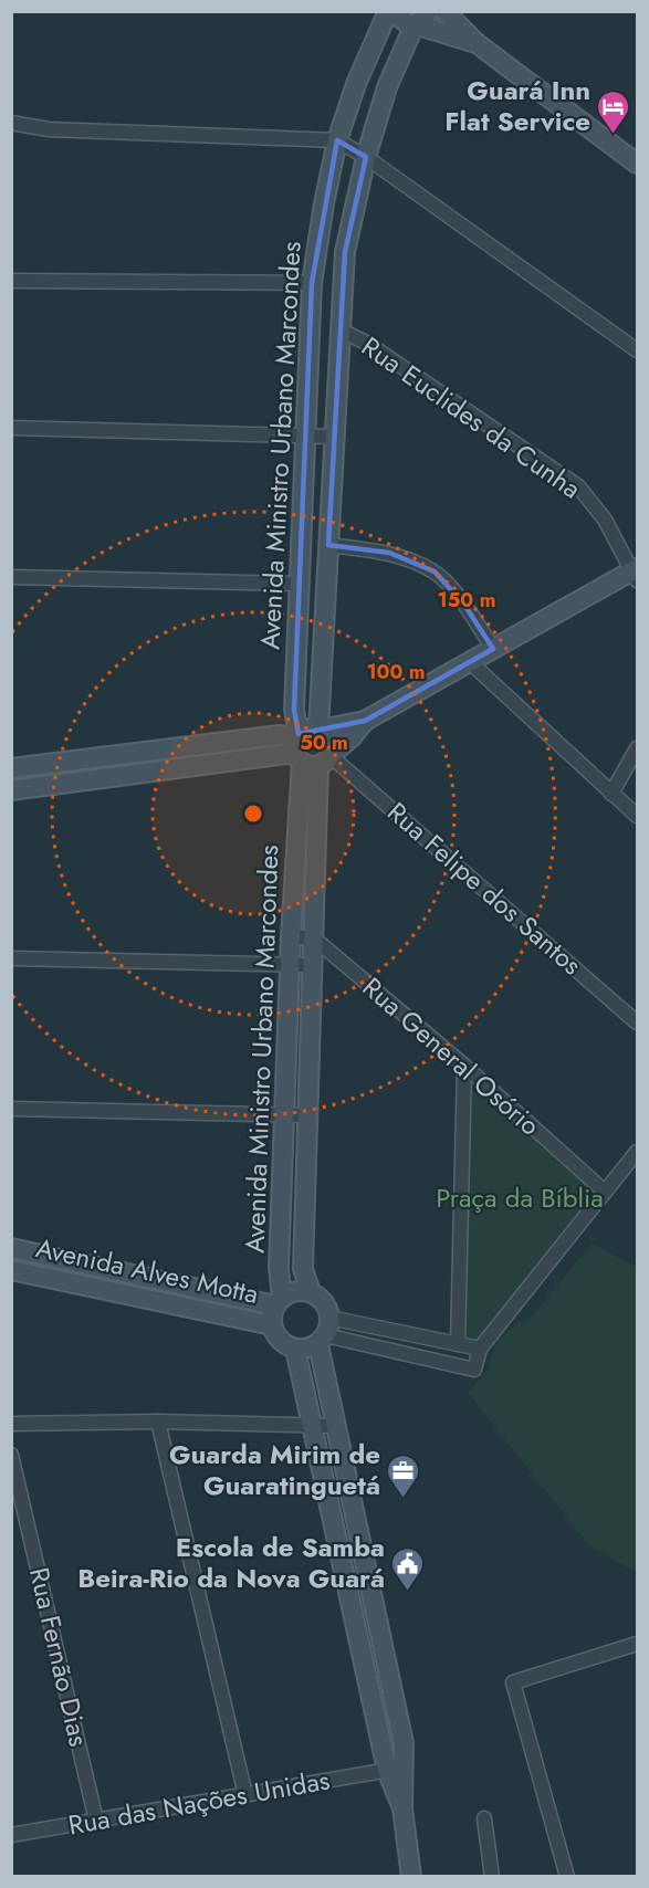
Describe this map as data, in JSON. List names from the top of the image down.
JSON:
{
  "streets": {
    "street": [
      "Rua Euclides da Cunha",
      "Avenida Ministro Urbano Marcondes",
      "Rua Felipe dos Santos",
      "Rua General Osório",
      "Avenida Alves Motta",
      "Rua Fernão Dias",
      "Rua das Nações Unidas"
    ]
  },
  "crossings": [
    ["Rua Euclides da Cunha", "Avenida Ministro Urbano Marcondes"],
    ["Avenida Ministro Urbano Marcondes", "Rua Felipe dos Santos"],
    ["Avenida Ministro Urbano Marcondes", "Rua General Osório"],
    ["Avenida Ministro Urbano Marcondes", "Avenida Alves Motta"],
    ["Rua Fernão Dias", "Rua das Nações Unidas"]
  ],
  "parks": ["Praça da Bíblia"],
  "places": {
    "hotel": ["Guará Inn Flat Service"],
    "office": ["Guarda Mirim de Guaratinguetá"],
    "public building": ["Escola de Samba Beira-Rio da Nova Guará"]
  },
  "rings": ["150 m", "100 m", "50 m"]
}
